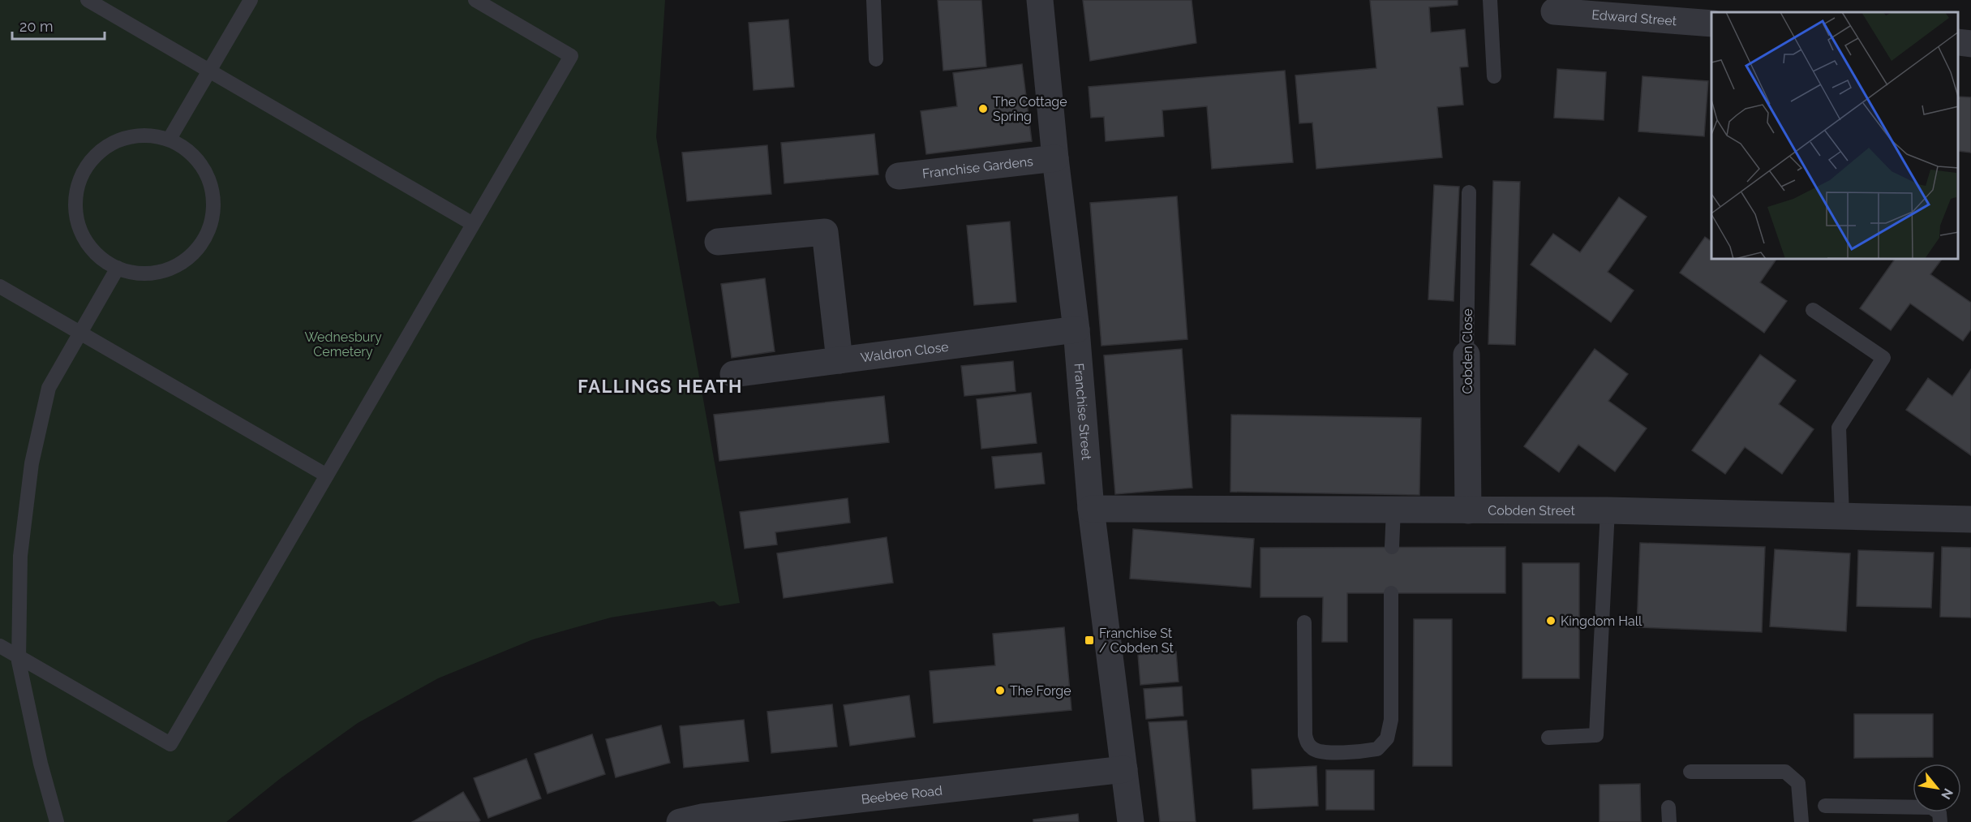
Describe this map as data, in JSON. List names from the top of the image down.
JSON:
{
  "streets": {
    "street": [
      "Edward Street",
      "Franchise Gardens",
      "Waldron Close",
      "Cobden Close",
      "Franchise Street",
      "Cobden Street",
      "Beebee Road"
    ]
  },
  "crossings": [
    ["Franchise Gardens", "Franchise Street"],
    ["Waldron Close", "Franchise Street"],
    ["Cobden Close", "Cobden Street"],
    ["Franchise Street", "Cobden Street"],
    ["Franchise Street", "Beebee Road"]
  ],
  "districts": ["FALLINGS HEATH"],
  "parks": ["Wednesbury Cemetery"],
  "places": {
    "other": ["The Cottage Spring", "Kingdom Hall", "The Forge"],
    "transit": ["Franchise St / Cobden St"]
  },
  "scale_bar": "20 m",
  "north": "bottom right"
}
